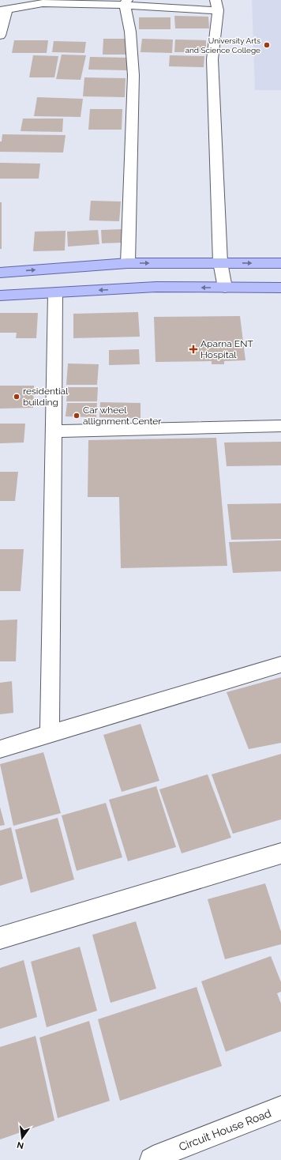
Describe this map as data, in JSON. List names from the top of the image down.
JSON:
{
  "streets": {
    "street": ["Circuit House Road"]
  },
  "places": {
    "other": ["University Arts and Science College", "residential building", "Car wheel allignment Center"],
    "health": ["Aparna ENT Hospital"]
  },
  "north": "bottom"
}
